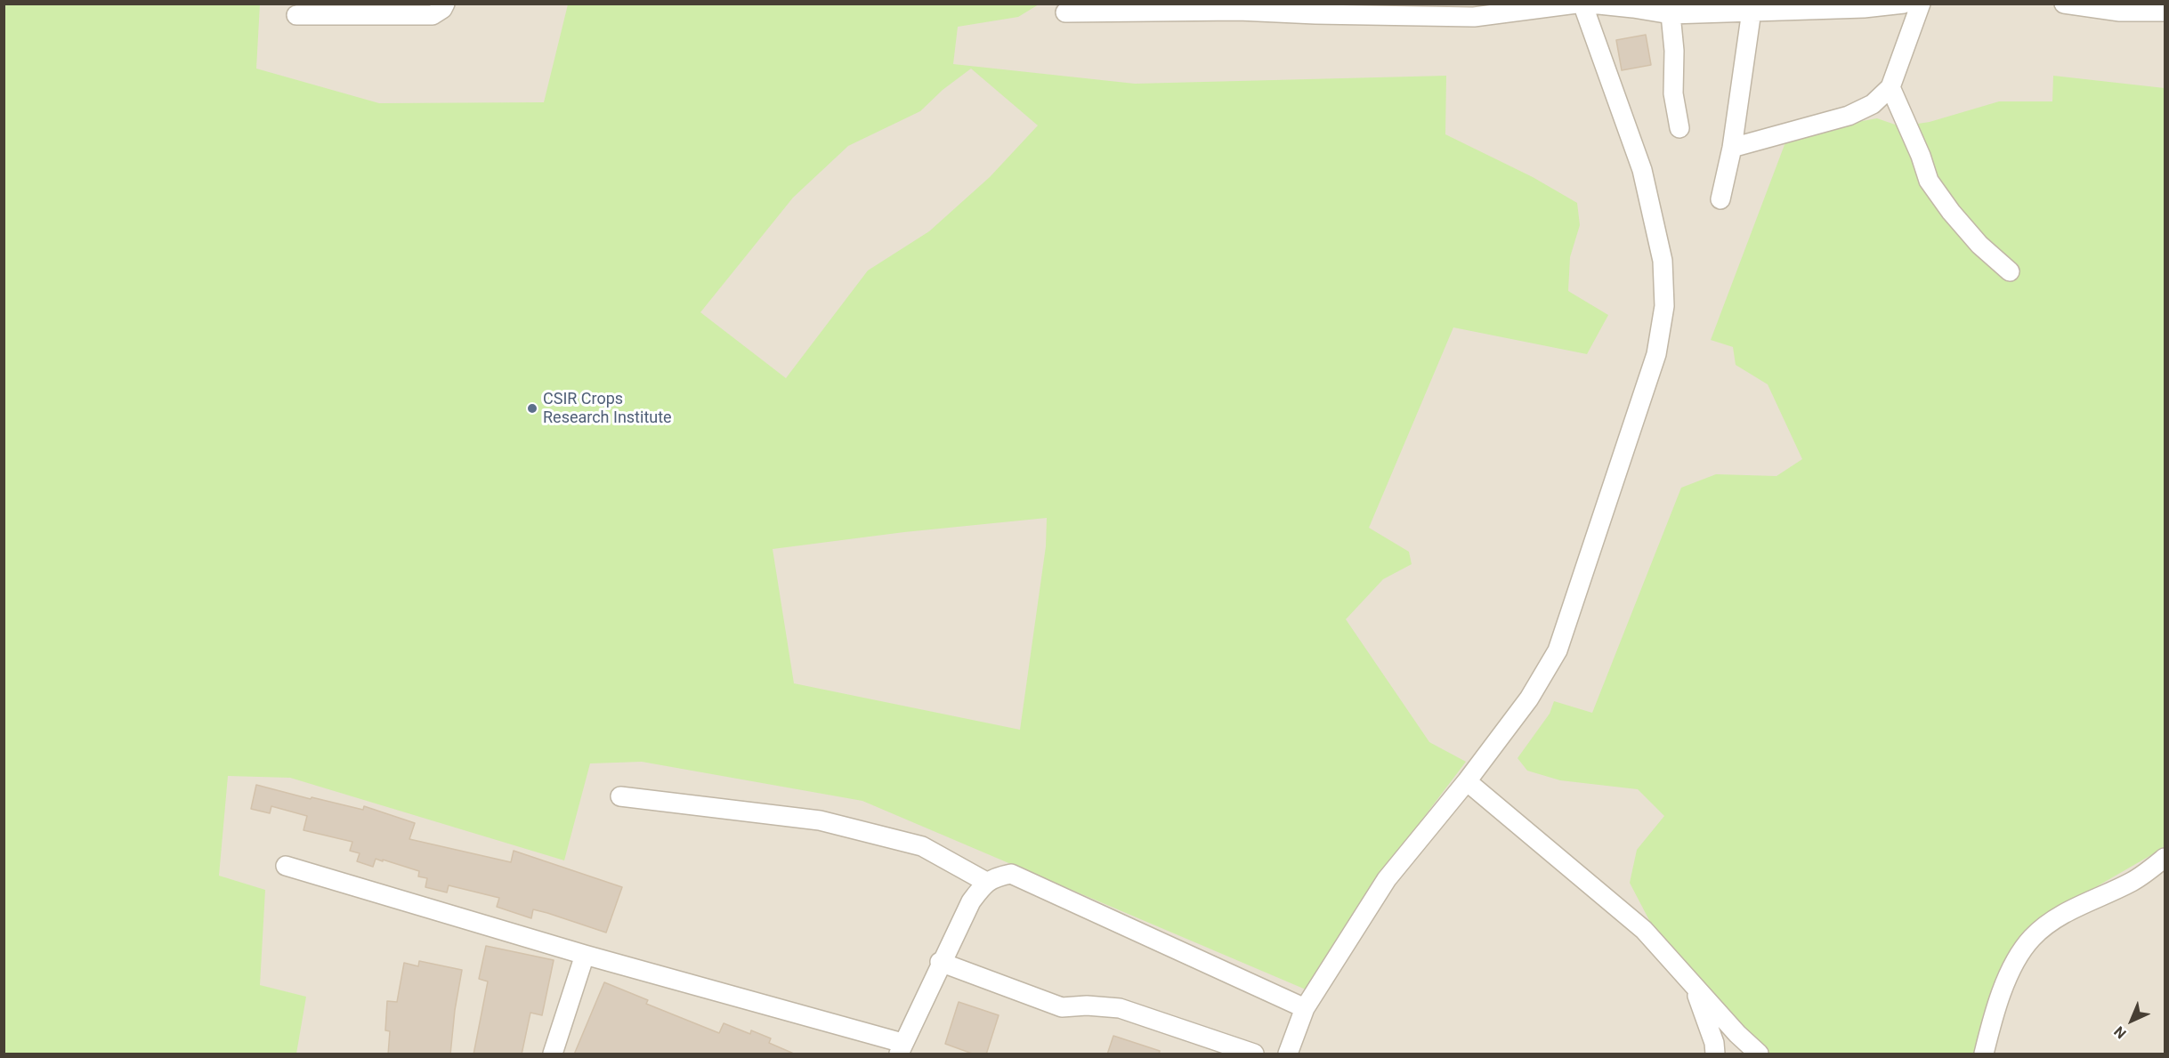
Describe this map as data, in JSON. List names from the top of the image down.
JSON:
{
  "places": ["CSIR Crops Research Institute"],
  "north": "bottom left"
}
